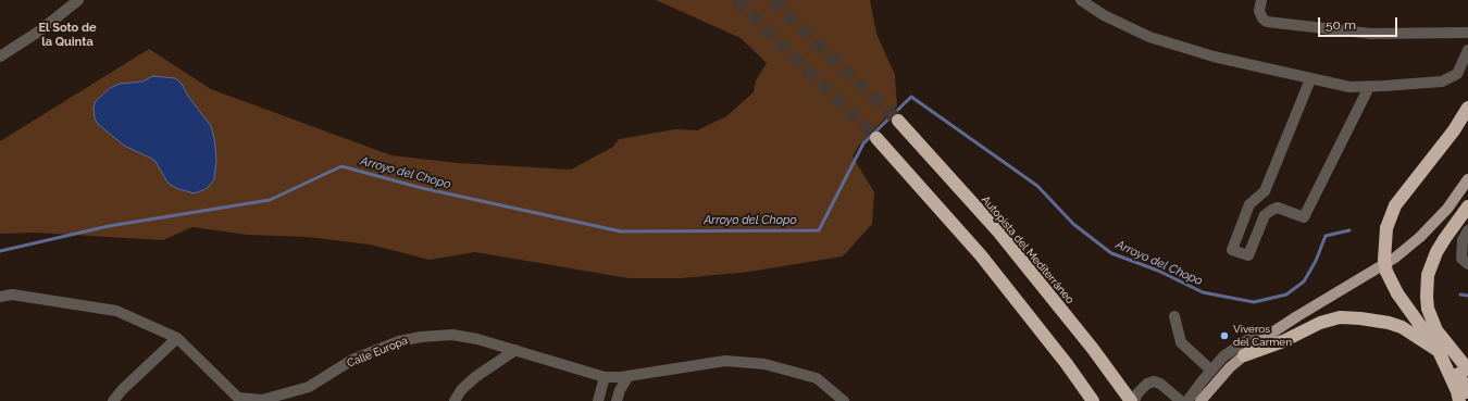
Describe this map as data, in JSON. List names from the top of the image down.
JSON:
{
  "streets": {
    "highway": ["Autopista del Mediterráneo"],
    "street": ["Calle Europa"]
  },
  "districts": ["El Soto de la Quinta"],
  "water": ["Arroyo del Chopo"],
  "places": ["Viveros del Carmen"],
  "scale_bar": "50 m"
}
